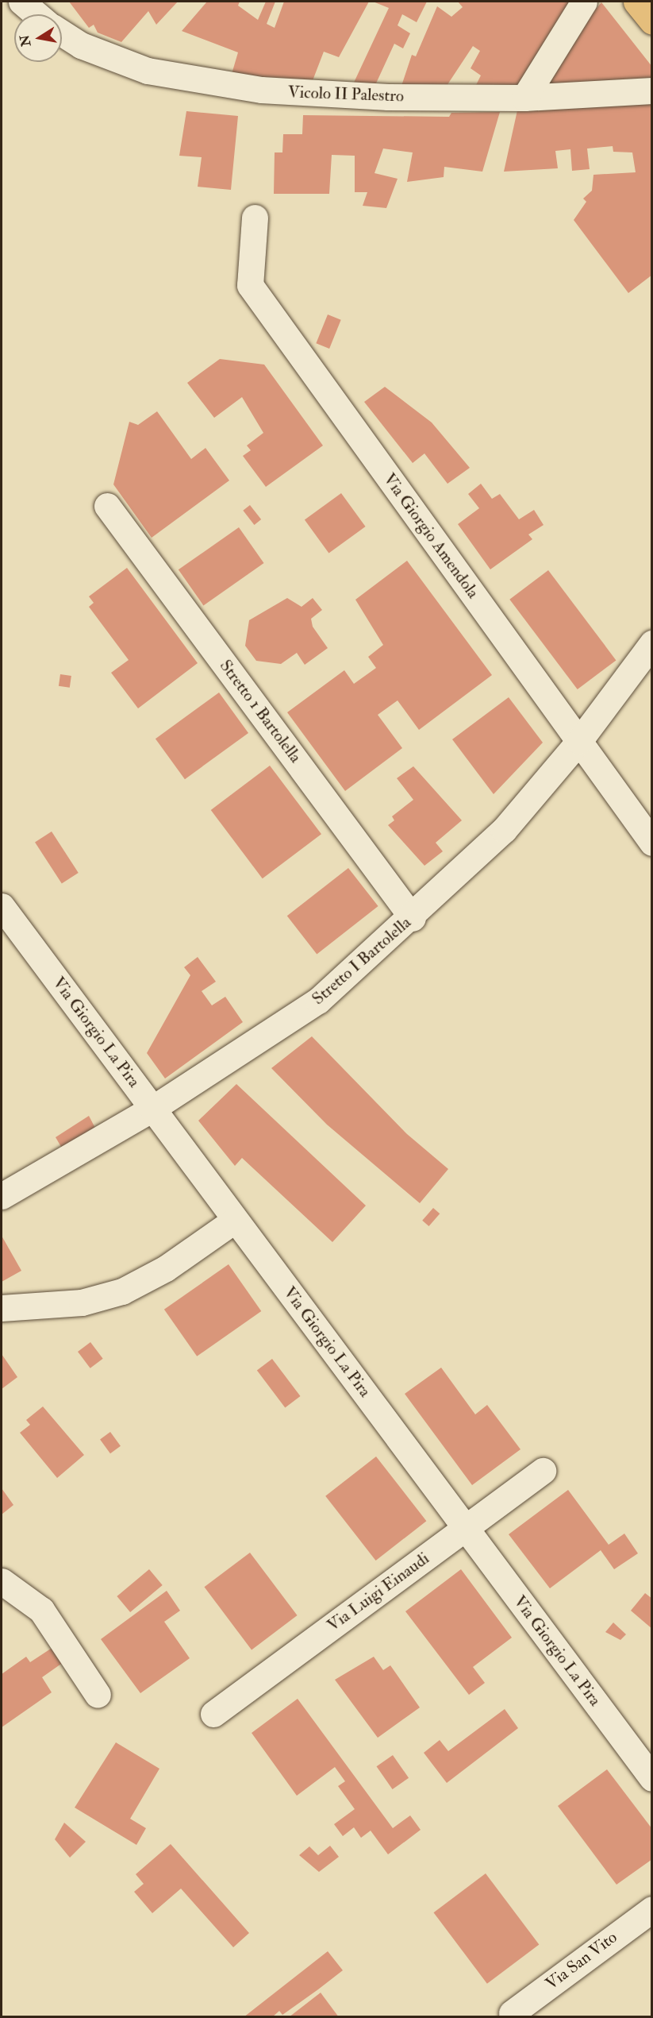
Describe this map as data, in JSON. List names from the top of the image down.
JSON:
{
  "streets": {
    "street": [
      "Vicolo II Palestro",
      "Via Giorgio Amendola",
      "Stretto 1 Bartolella",
      "Stretto I Bartolella",
      "Via Giorgio La Pira",
      "Via Luigi Einaudi",
      "Via San Vito"
    ]
  },
  "crossings": [
    ["Via Giorgio Amendola", "Stretto I Bartolella"],
    ["Stretto 1 Bartolella", "Stretto I Bartolella"],
    ["Stretto I Bartolella", "Via Giorgio La Pira"],
    ["Via Giorgio La Pira", "Via Luigi Einaudi"]
  ],
  "north": "left"
}
